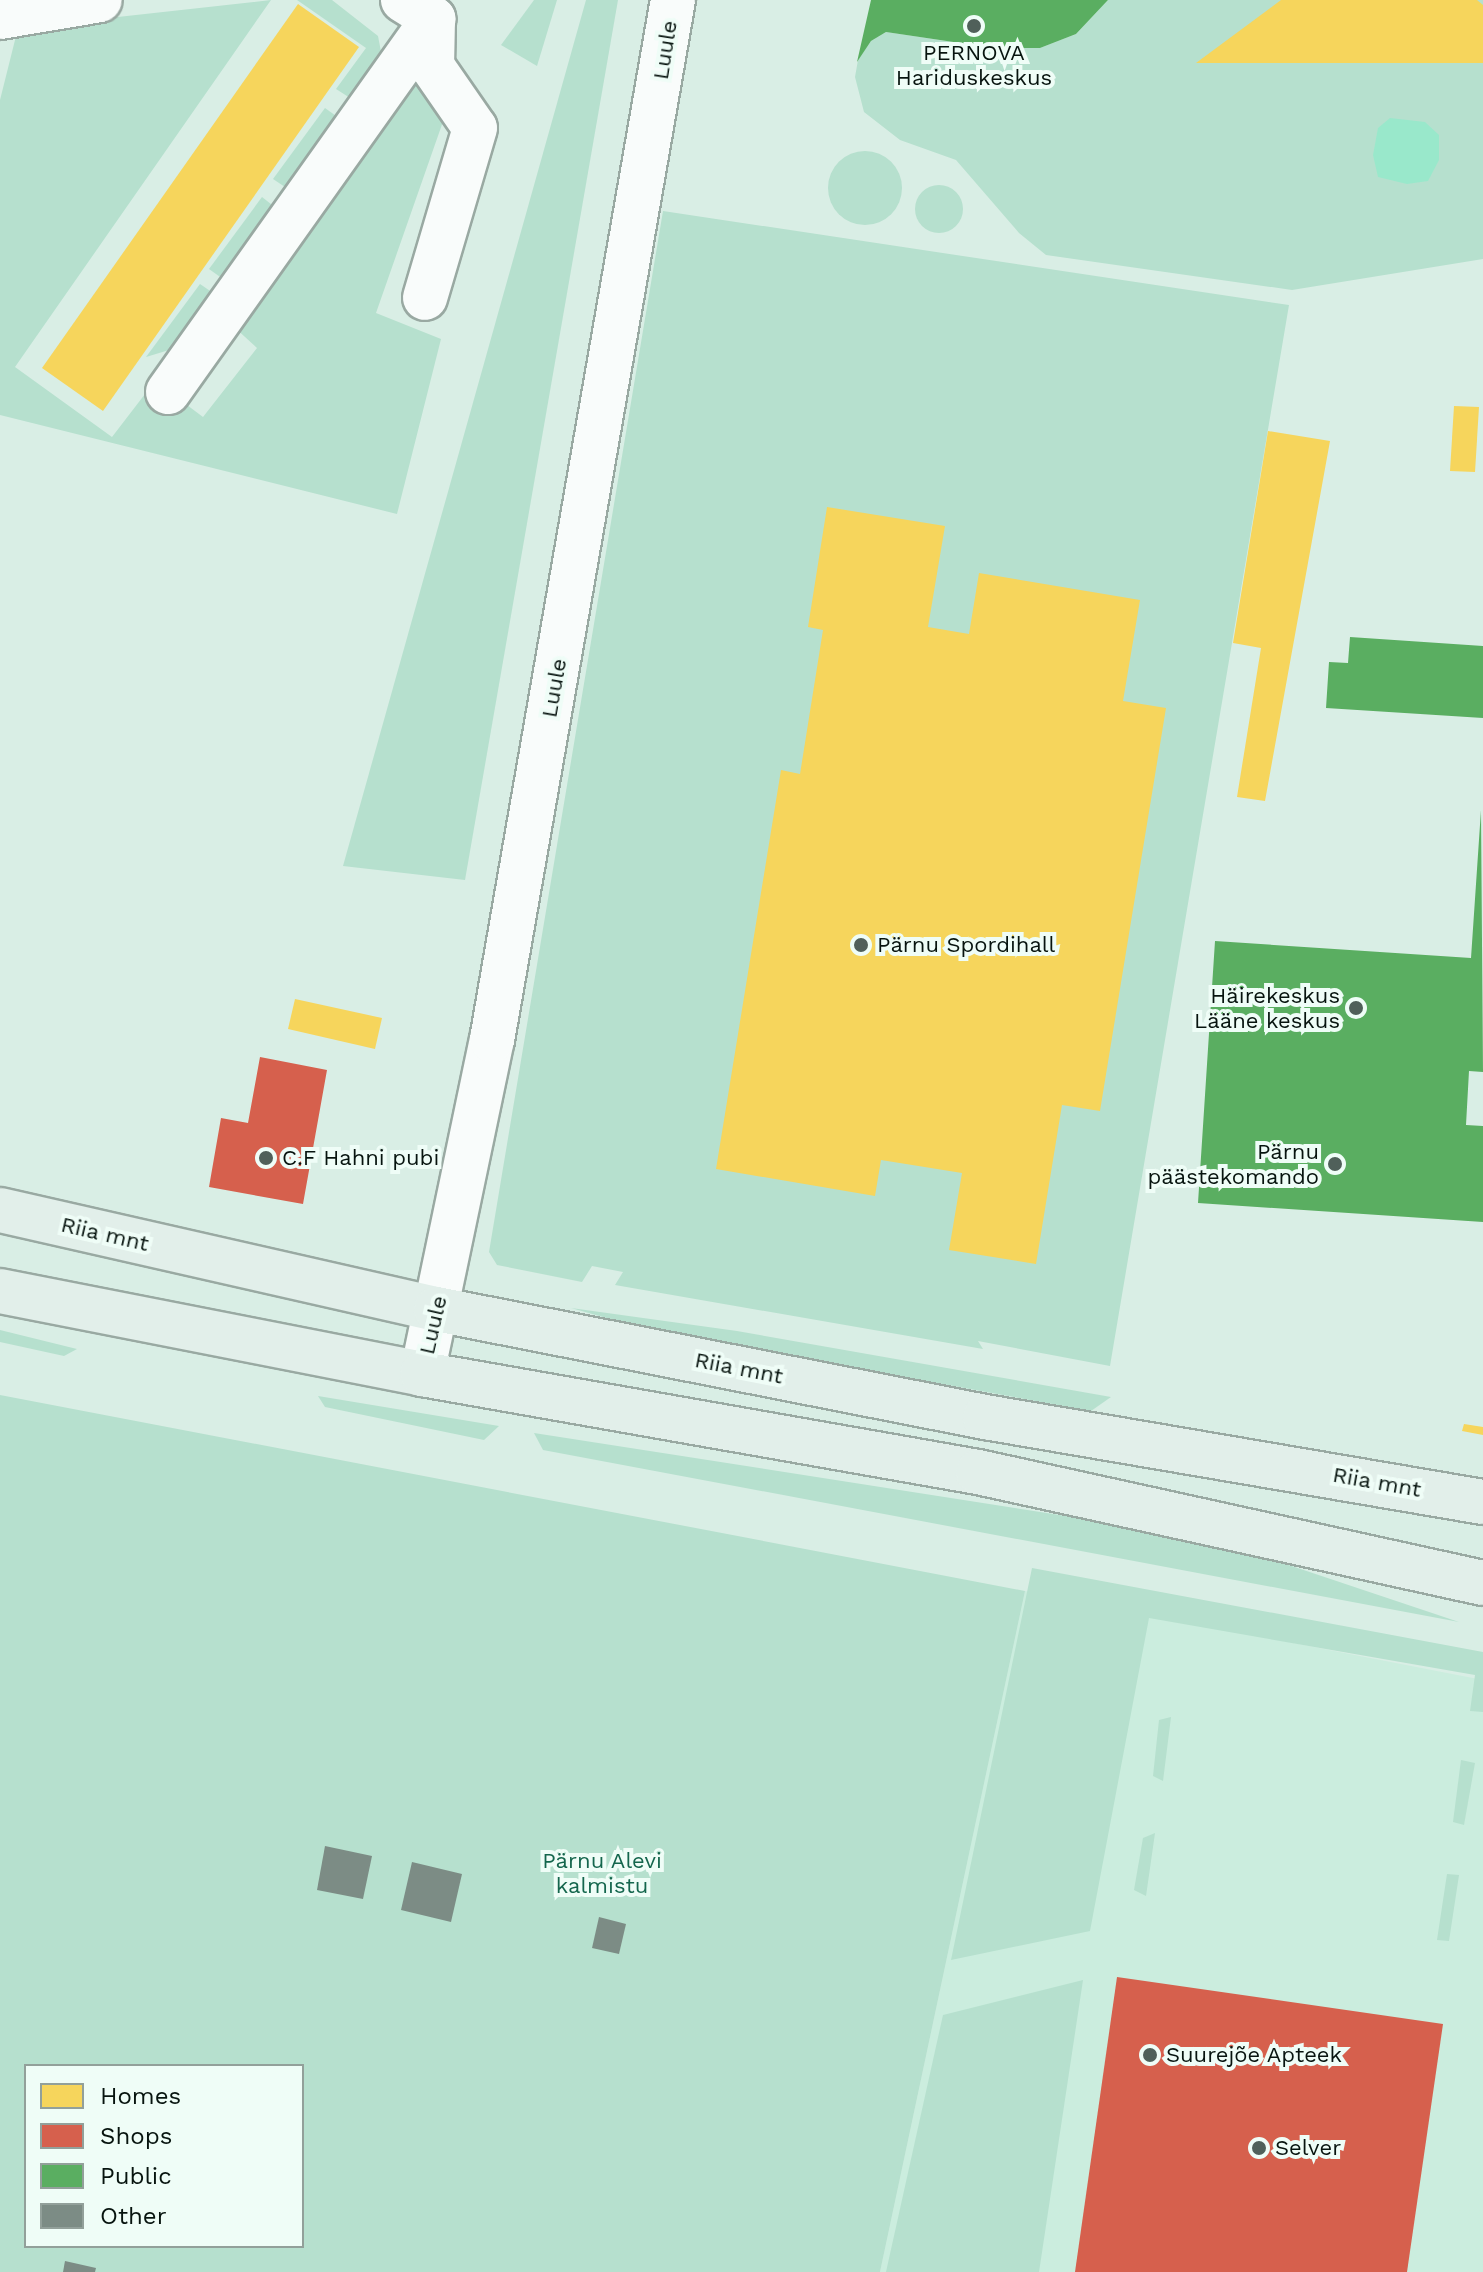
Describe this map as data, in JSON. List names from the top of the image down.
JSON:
{
  "streets": {
    "main road": ["Riia mnt"],
    "street": ["Luule"]
  },
  "crossings": [
    ["Luule", "Riia mnt"]
  ],
  "parks": ["Pärnu Alevi kalmistu"],
  "places": [
    "PERNOVA Hariduskeskus",
    "Pärnu Spordihall",
    "Häirekeskus Lääne keskus",
    "C.F Hahni pubi",
    "Pärnu päästekomando",
    "Suurejõe Apteek",
    "Selver"
  ],
  "legend": [
    "Homes",
    "Shops",
    "Public",
    "Other"
  ]
}
